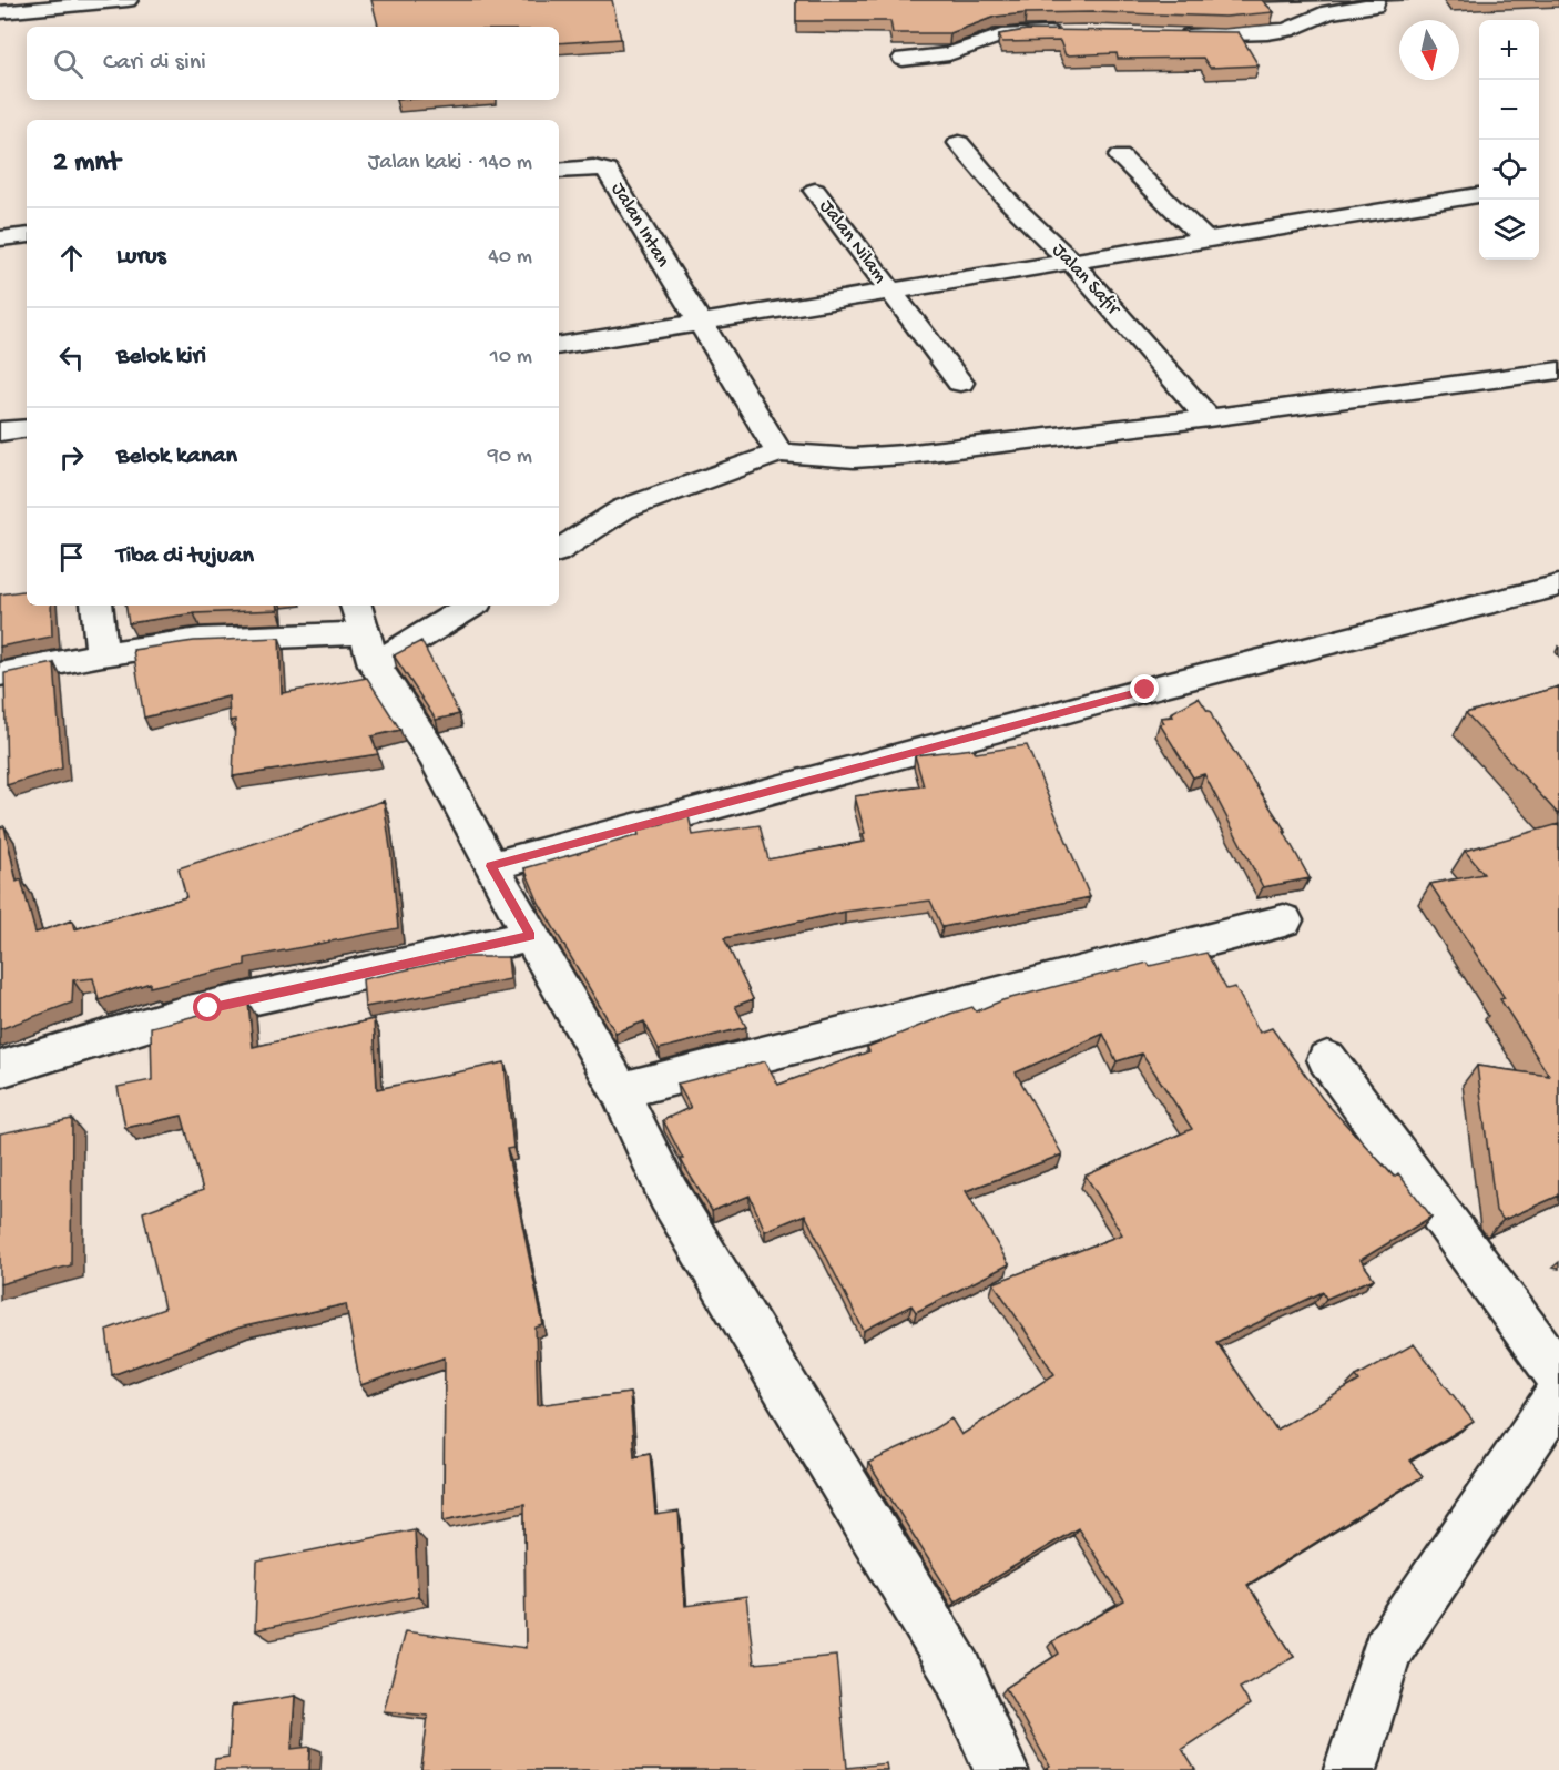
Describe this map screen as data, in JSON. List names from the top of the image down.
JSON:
{
  "streets": {
    "street": ["Jalan Intan", "Jalan Nilam", "Jalan Safir"]
  },
  "north": "bottom",
  "page": {
    "map_buttons": ["+", "−"],
    "search": "Cari di sini",
    "heading": ["2 mnt", "Jalan kaki · 140 m"],
    "list": [
      ["Lurus", "40 m"],
      ["Belok kiri", "10 m"],
      ["Belok kanan", "90 m"],
      "Tiba di tujuan"
    ]
  }
}
